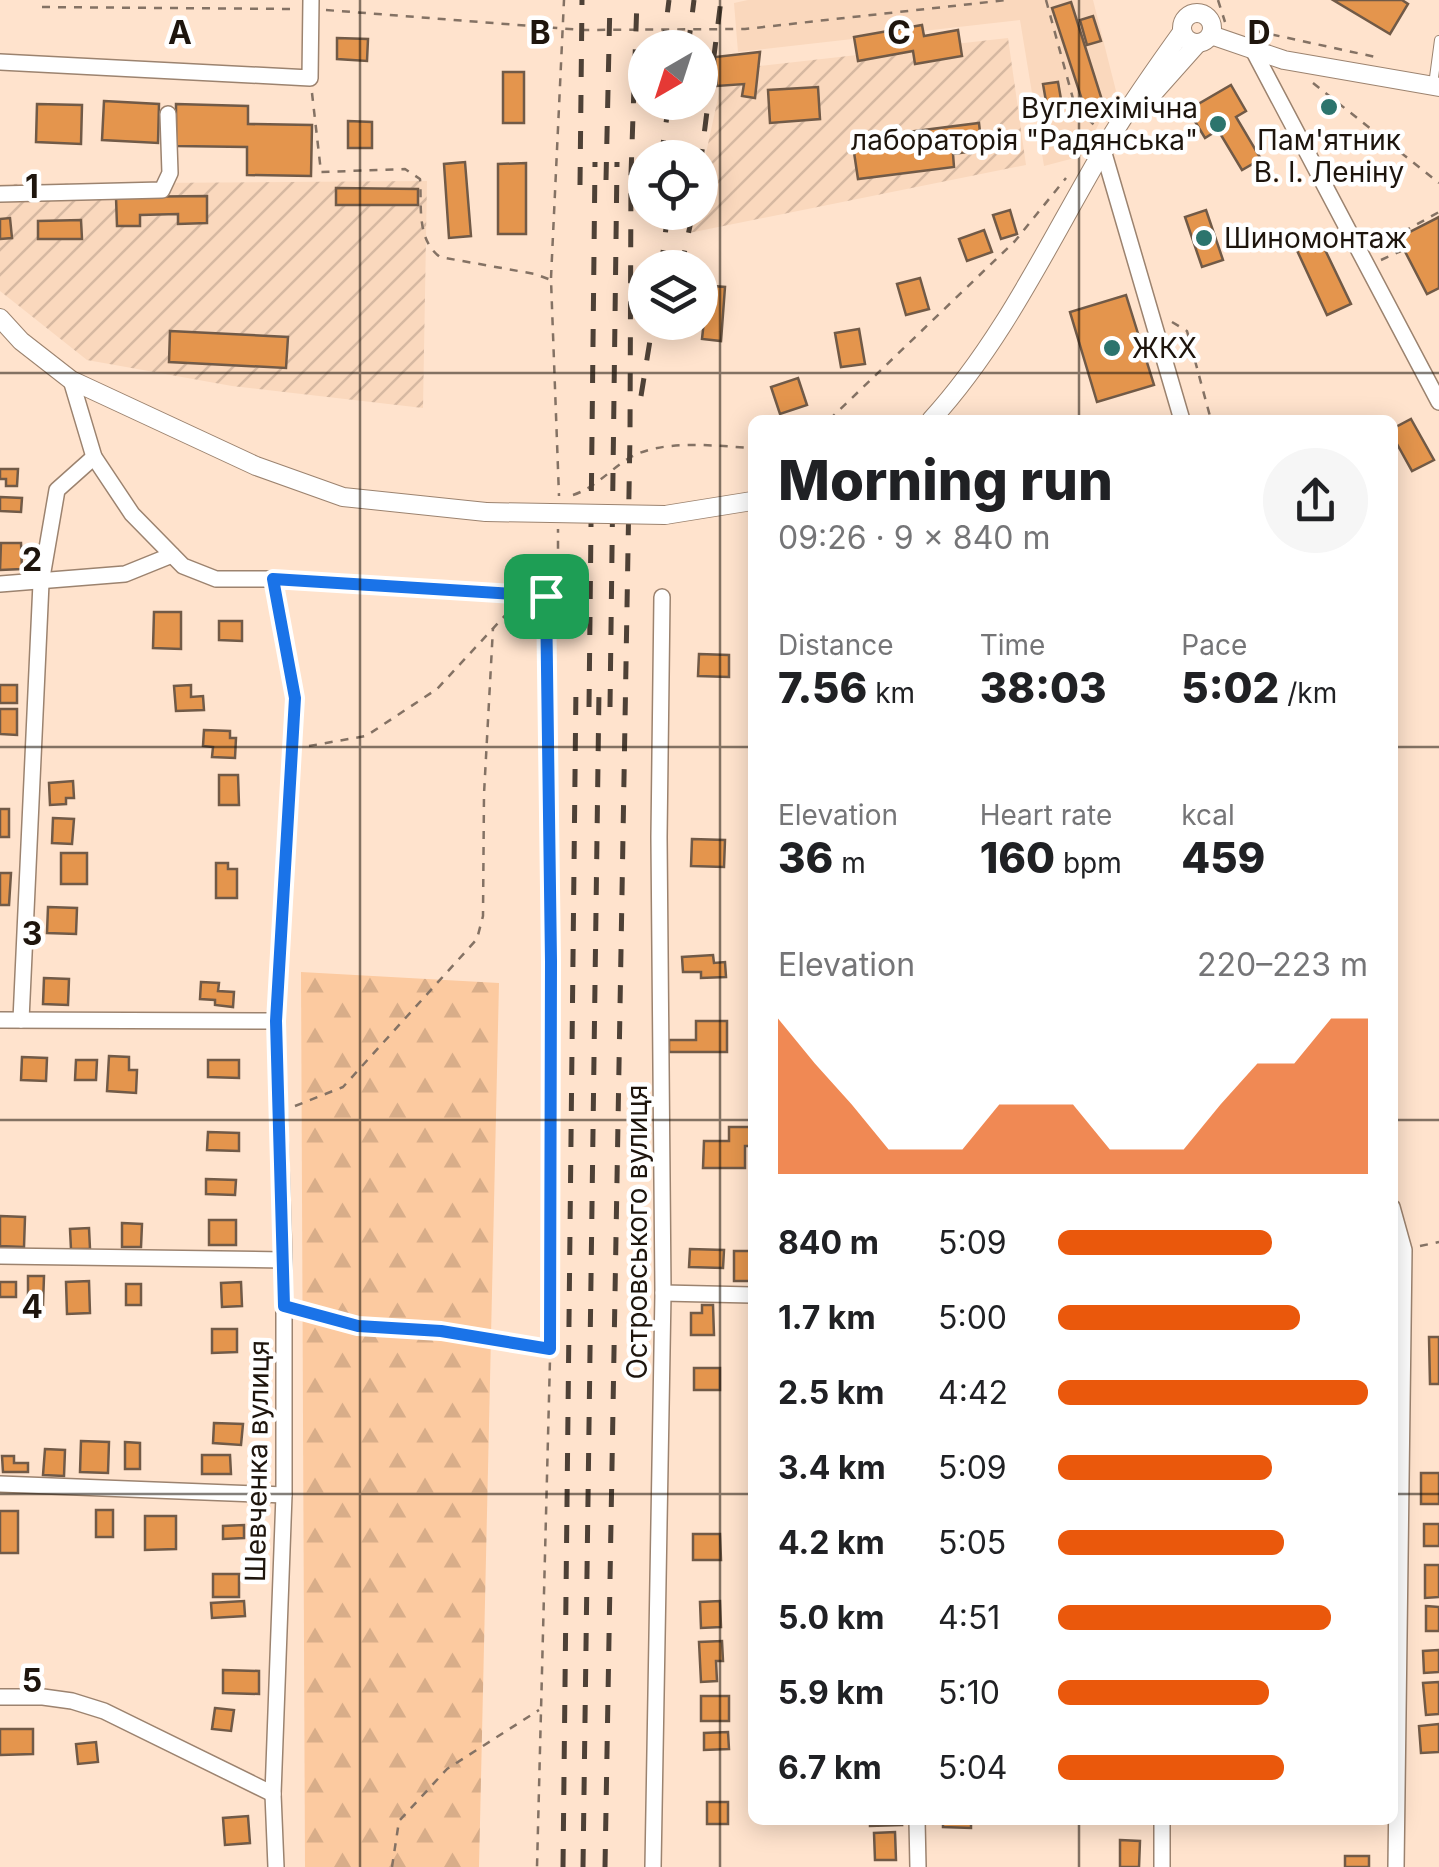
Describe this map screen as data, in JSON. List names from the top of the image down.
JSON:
{
  "streets": {
    "street": ["Островського вулиця", "Шевченка вулиця"]
  },
  "places": [
    "Пам'ятник В. І. Леніну",
    "Вуглехімічна лабораторія \"Радянська\"",
    "Шиномонтаж",
    "ЖКХ"
  ],
  "north": "bottom left",
  "page": {
    "heading": ["Morning run", "09:26 · 9 × 840 m"],
    "stats": [
      ["Distance", "7.56 km"],
      ["Time", "38:03"],
      ["Pace", "5:02 /km"],
      ["Elevation", "36 m"],
      ["Heart rate", "160 bpm"],
      ["kcal", "459"]
    ],
    "chart": ["Elevation", "220–223 m"],
    "list": [
      {
        "name": "840 m",
        "note": "5:09"
      },
      {
        "name": "1.7 km",
        "note": "5:00"
      },
      {
        "name": "2.5 km",
        "note": "4:42"
      },
      {
        "name": "3.4 km",
        "note": "5:09"
      },
      {
        "name": "4.2 km",
        "note": "5:05"
      },
      {
        "name": "5.0 km",
        "note": "4:51"
      },
      {
        "name": "5.9 km",
        "note": "5:10"
      },
      {
        "name": "6.7 km",
        "note": "5:04"
      }
    ]
  },
  "grid": {
    "columns": [
      "A",
      "B",
      "C",
      "D"
    ],
    "rows": [
      "1",
      "2",
      "3",
      "4",
      "5"
    ]
  }
}
